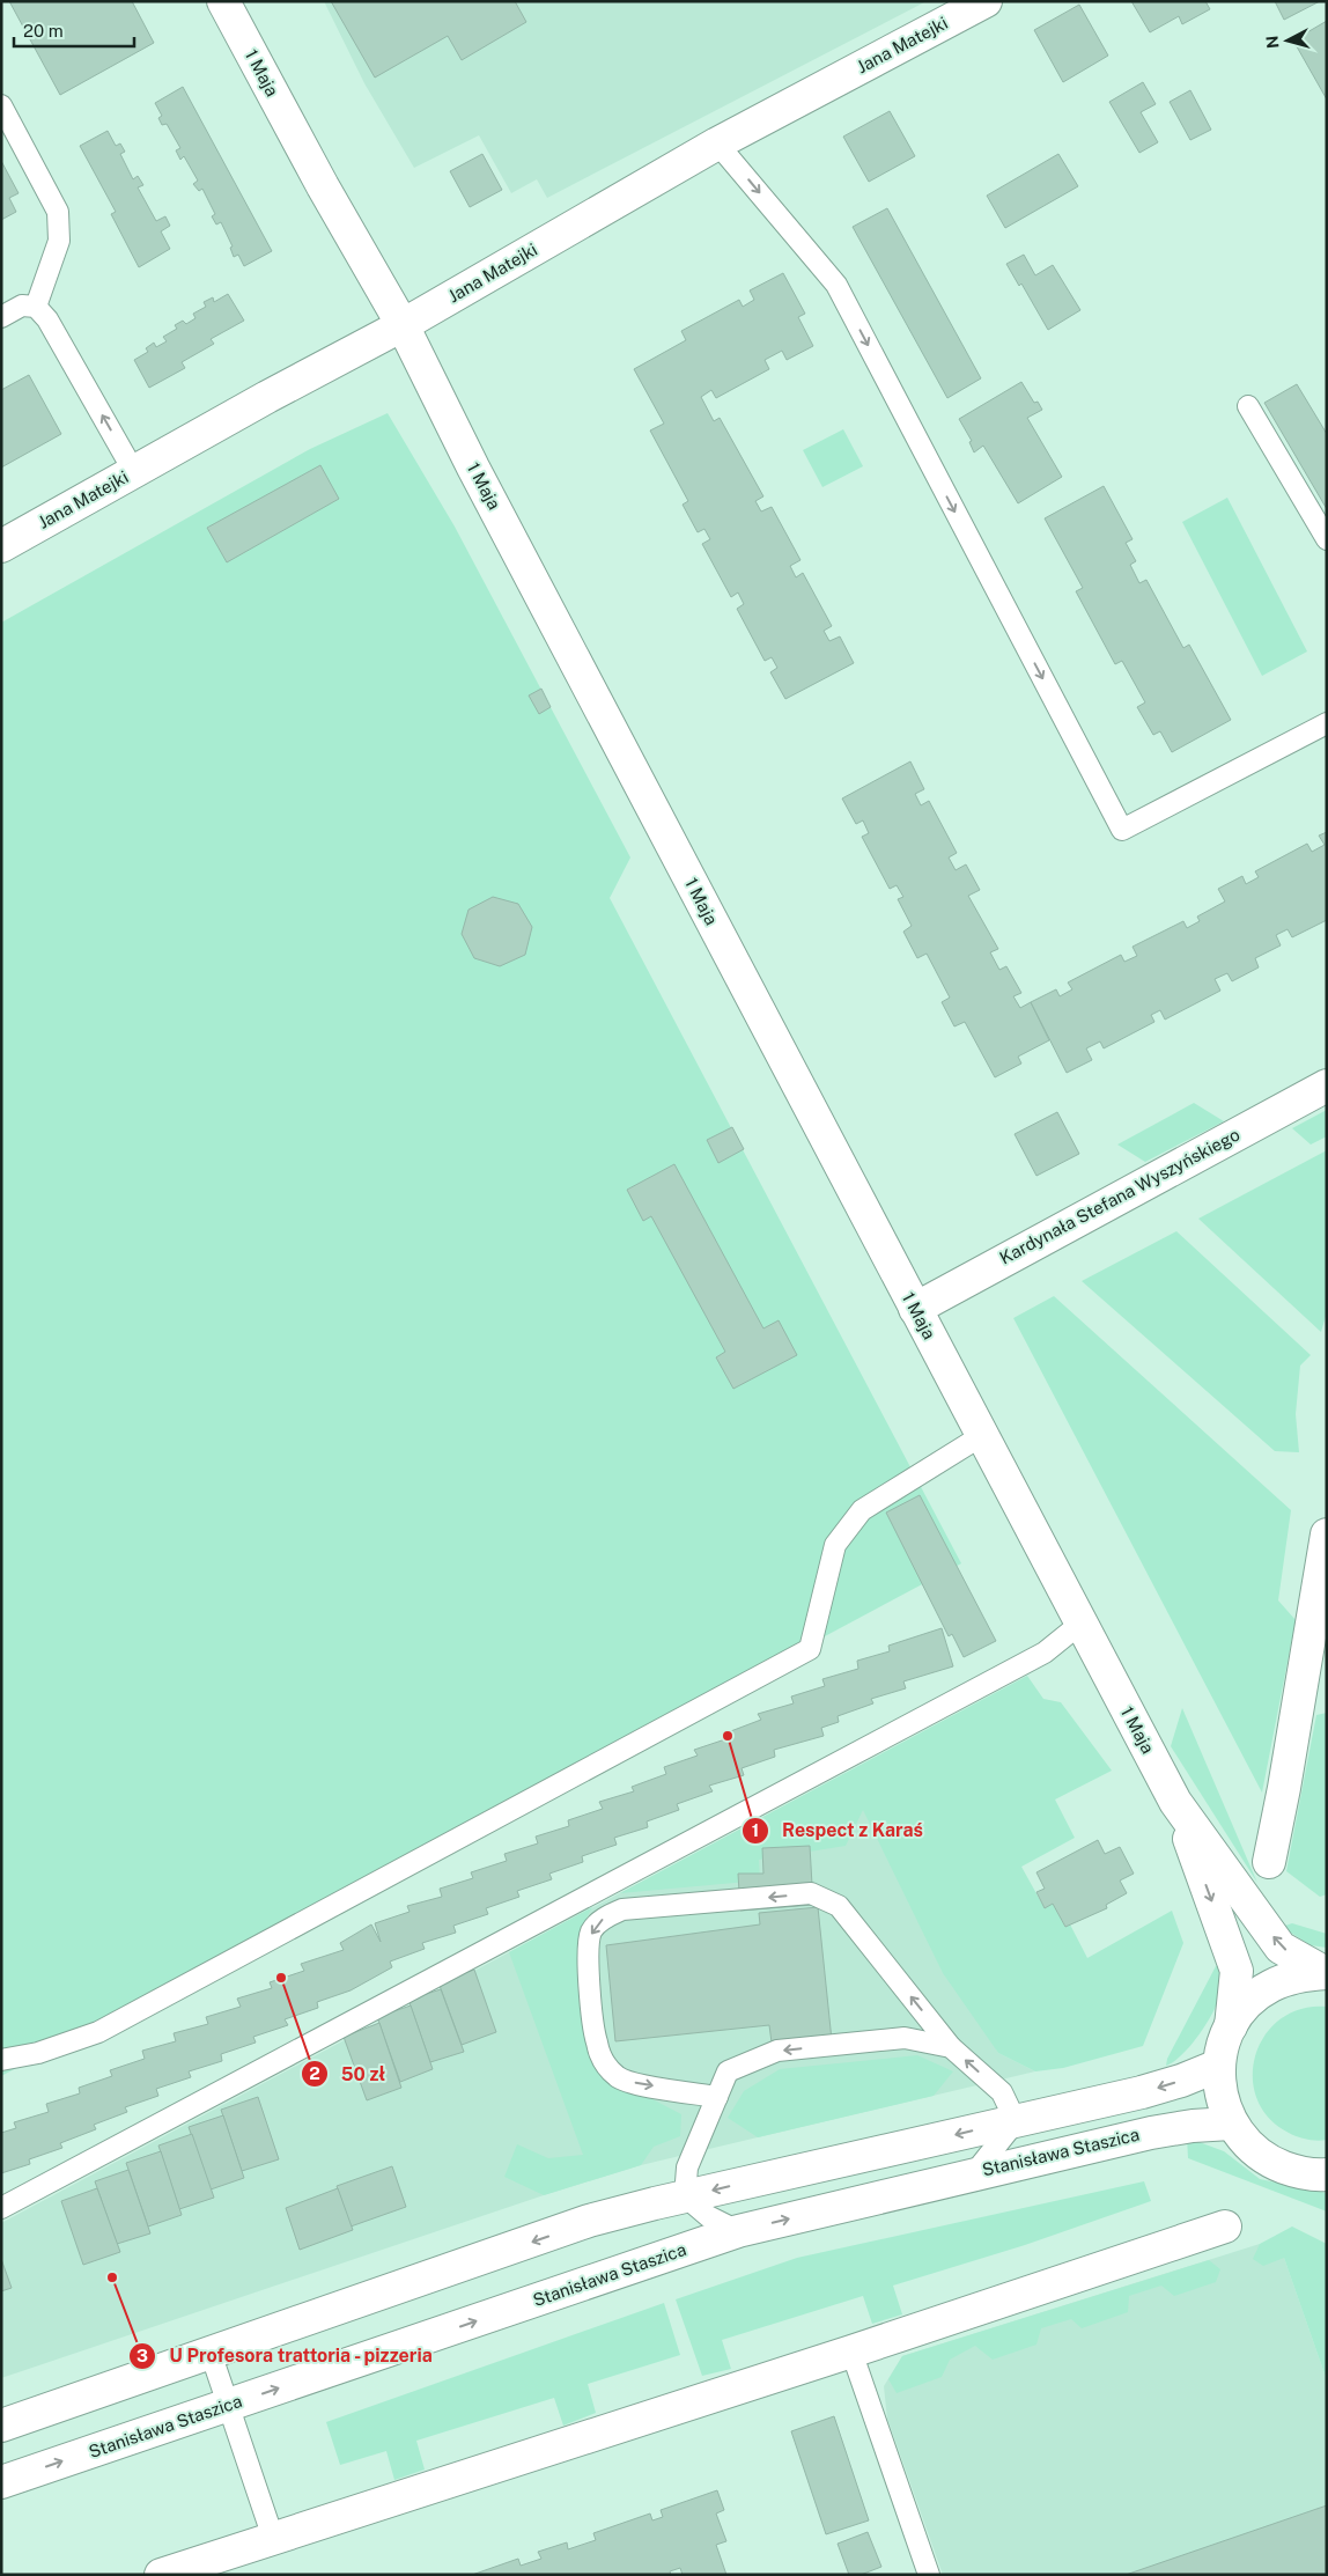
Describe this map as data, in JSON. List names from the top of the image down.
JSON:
{
  "streets": {
    "street": [
      "Jana Matejki",
      "1 Maja",
      "Kardynała Stefana Wyszyńskiego",
      "Stanisława Staszica"
    ]
  },
  "crossings": [
    ["Jana Matejki", "1 Maja"],
    ["1 Maja", "Kardynała Stefana Wyszyńskiego"]
  ],
  "places": ["Respect z Karaś", "50 zł", "U Profesora trattoria - pizzeria"],
  "scale_bar": "20 m",
  "north": "left"
}
